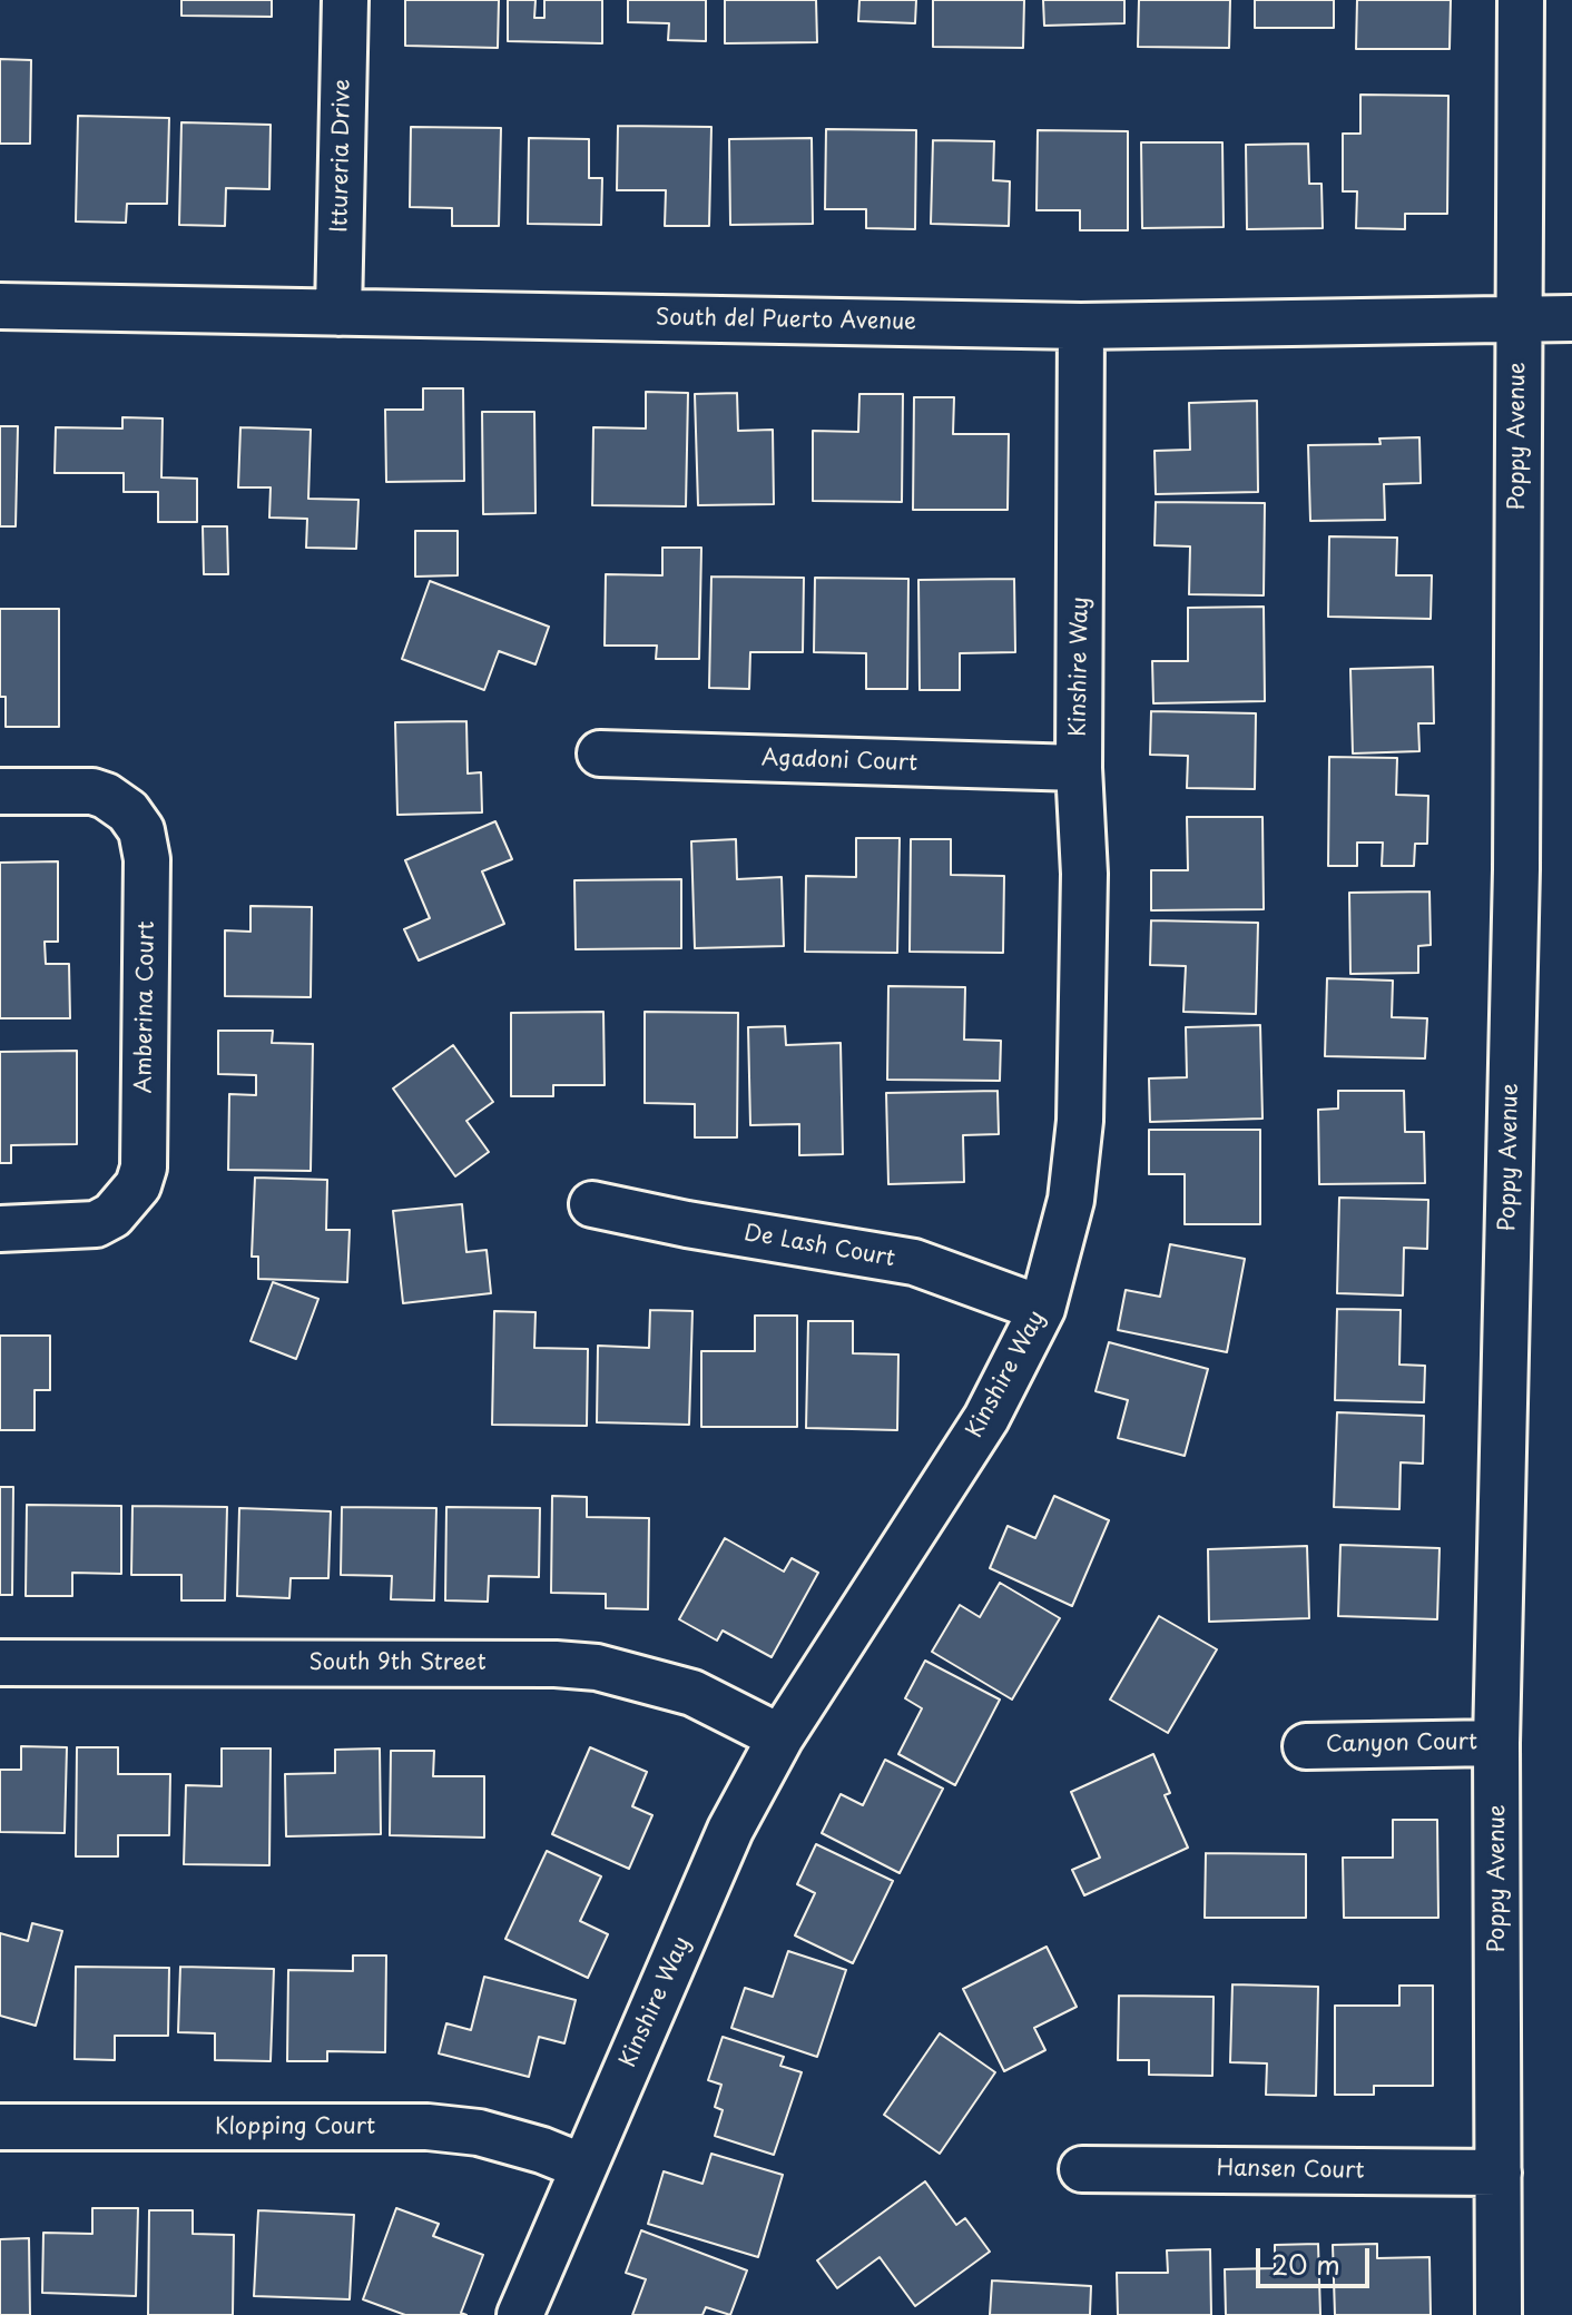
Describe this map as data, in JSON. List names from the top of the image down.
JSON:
{
  "streets": {
    "street": [
      "Ittureria Drive",
      "South del Puerto Avenue",
      "Poppy Avenue",
      "Kinshire Way",
      "Agadoni Court",
      "Amberina Court",
      "De Lash Court",
      "South 9th Street",
      "Canyon Court",
      "Klopping Court",
      "Hansen Court"
    ]
  },
  "crossings": [
    ["Ittureria Drive", "South del Puerto Avenue"],
    ["South del Puerto Avenue", "Poppy Avenue"],
    ["South del Puerto Avenue", "Kinshire Way"],
    ["Poppy Avenue", "Canyon Court"],
    ["Poppy Avenue", "Hansen Court"],
    ["Kinshire Way", "Agadoni Court"],
    ["Kinshire Way", "De Lash Court"],
    ["Kinshire Way", "South 9th Street"],
    ["Kinshire Way", "Klopping Court"]
  ],
  "scale_bar": "20 m"
}
